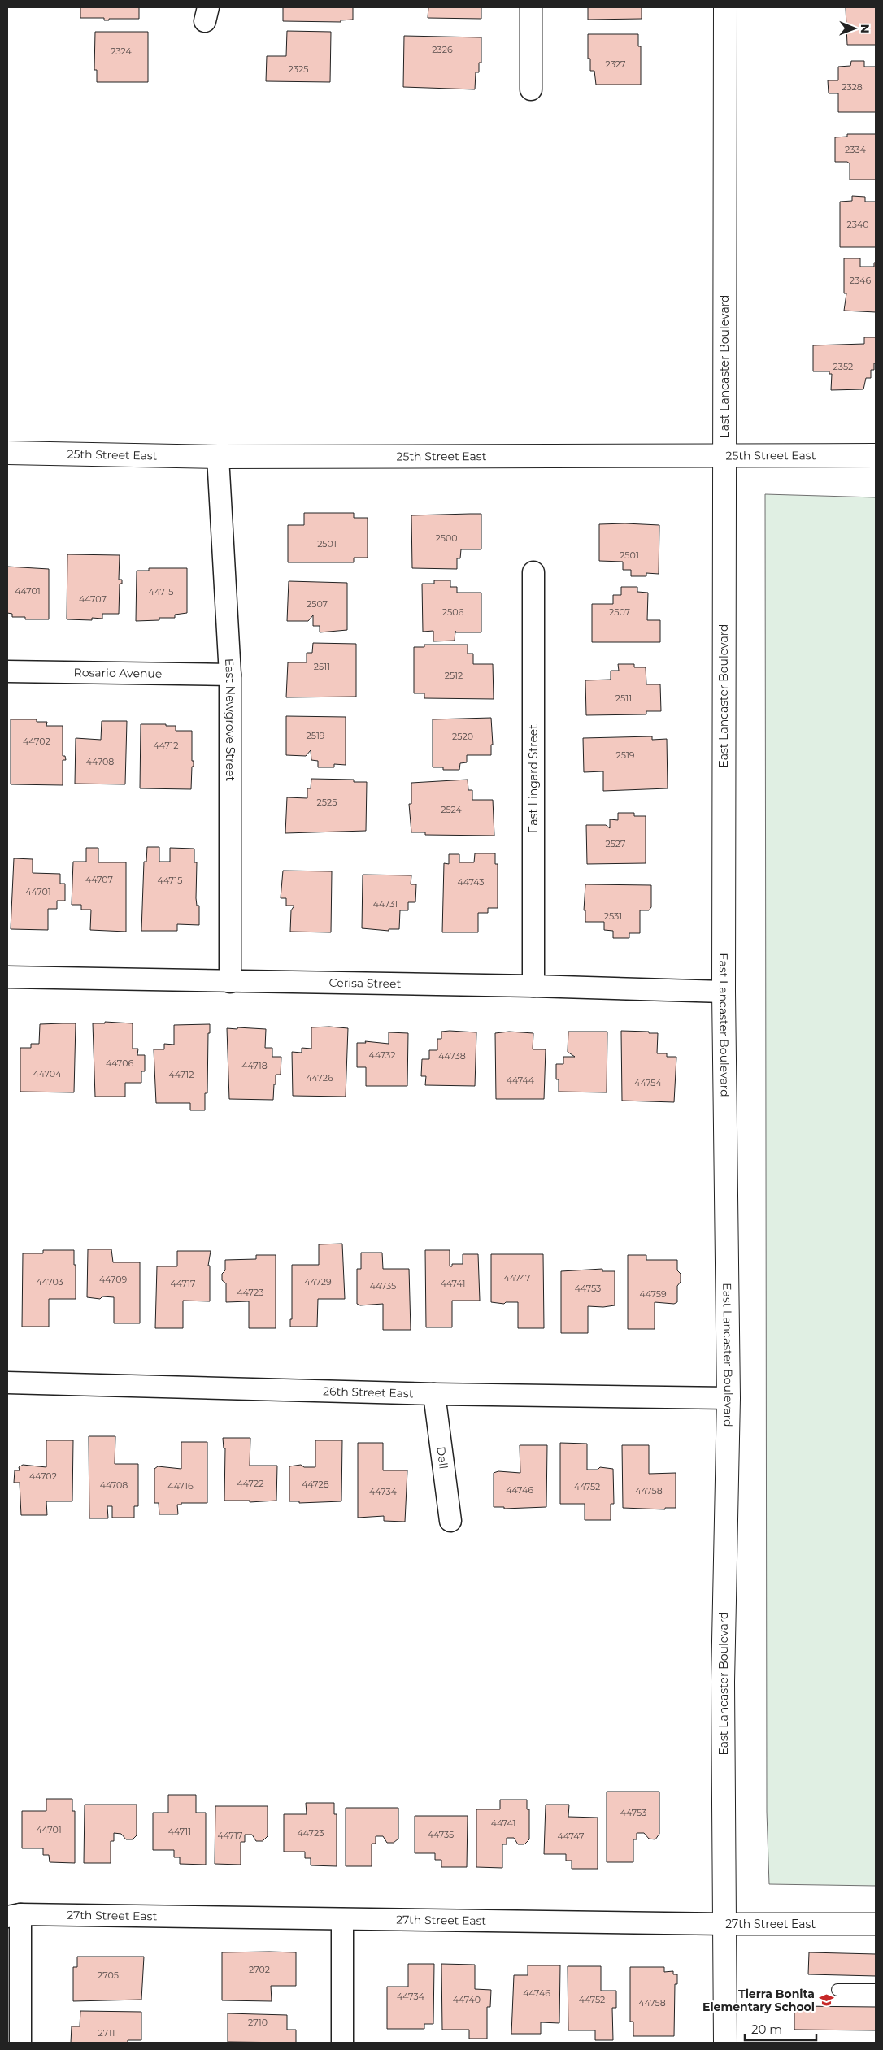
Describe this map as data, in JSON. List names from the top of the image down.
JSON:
{
  "streets": {
    "main road": ["East Lancaster Boulevard", "25th Street East"],
    "street": [
      "Rosario Avenue",
      "East Newgrove Street",
      "East Lingard Street",
      "Cerisa Street",
      "26th Street East",
      "Dell",
      "27th Street East"
    ]
  },
  "crossings": [
    ["East Lancaster Boulevard", "25th Street East"],
    ["East Lancaster Boulevard", "Cerisa Street"],
    ["East Lancaster Boulevard", "26th Street East"],
    ["East Lancaster Boulevard", "27th Street East"],
    ["25th Street East", "East Newgrove Street"],
    ["Rosario Avenue", "East Newgrove Street"],
    ["East Newgrove Street", "Cerisa Street"],
    ["East Lingard Street", "Cerisa Street"],
    ["26th Street East", "Dell"]
  ],
  "places": {
    "school or university": ["Tierra Bonita Elementary School"]
  },
  "house_numbers": [
    "2326",
    "2324",
    "2327",
    "2325",
    "2328",
    "2334",
    "2340",
    "2346",
    "2352",
    "2500",
    "2501",
    "2501",
    "44701",
    "44715",
    "44707",
    "2507",
    "2506",
    "2507",
    "2511",
    "2512",
    "2511",
    "2519",
    "2520",
    "44702",
    "44712",
    "2519",
    "44708",
    "2525",
    "2524",
    "2527",
    "44707",
    "44715",
    "44743",
    "44701",
    "44731",
    "2531",
    "44732",
    "44738",
    "44706",
    "44718",
    "44704",
    "44712",
    "44726",
    "44744",
    "44754",
    "44747",
    "44709",
    "44703",
    "44729",
    "44717",
    "44741",
    "44735",
    "44753",
    "44723",
    "44759",
    "44702",
    "44722",
    "44728",
    "44708",
    "44716",
    "44752",
    "44746",
    "44758",
    "44734",
    "44753",
    "44741",
    "44701",
    "44711",
    "44723",
    "44735",
    "44717",
    "44747",
    "2702",
    "2705",
    "44746",
    "44734",
    "44740",
    "44752",
    "44758",
    "2710",
    "2711"
  ],
  "scale_bar": "20 m",
  "north": "right"
}
